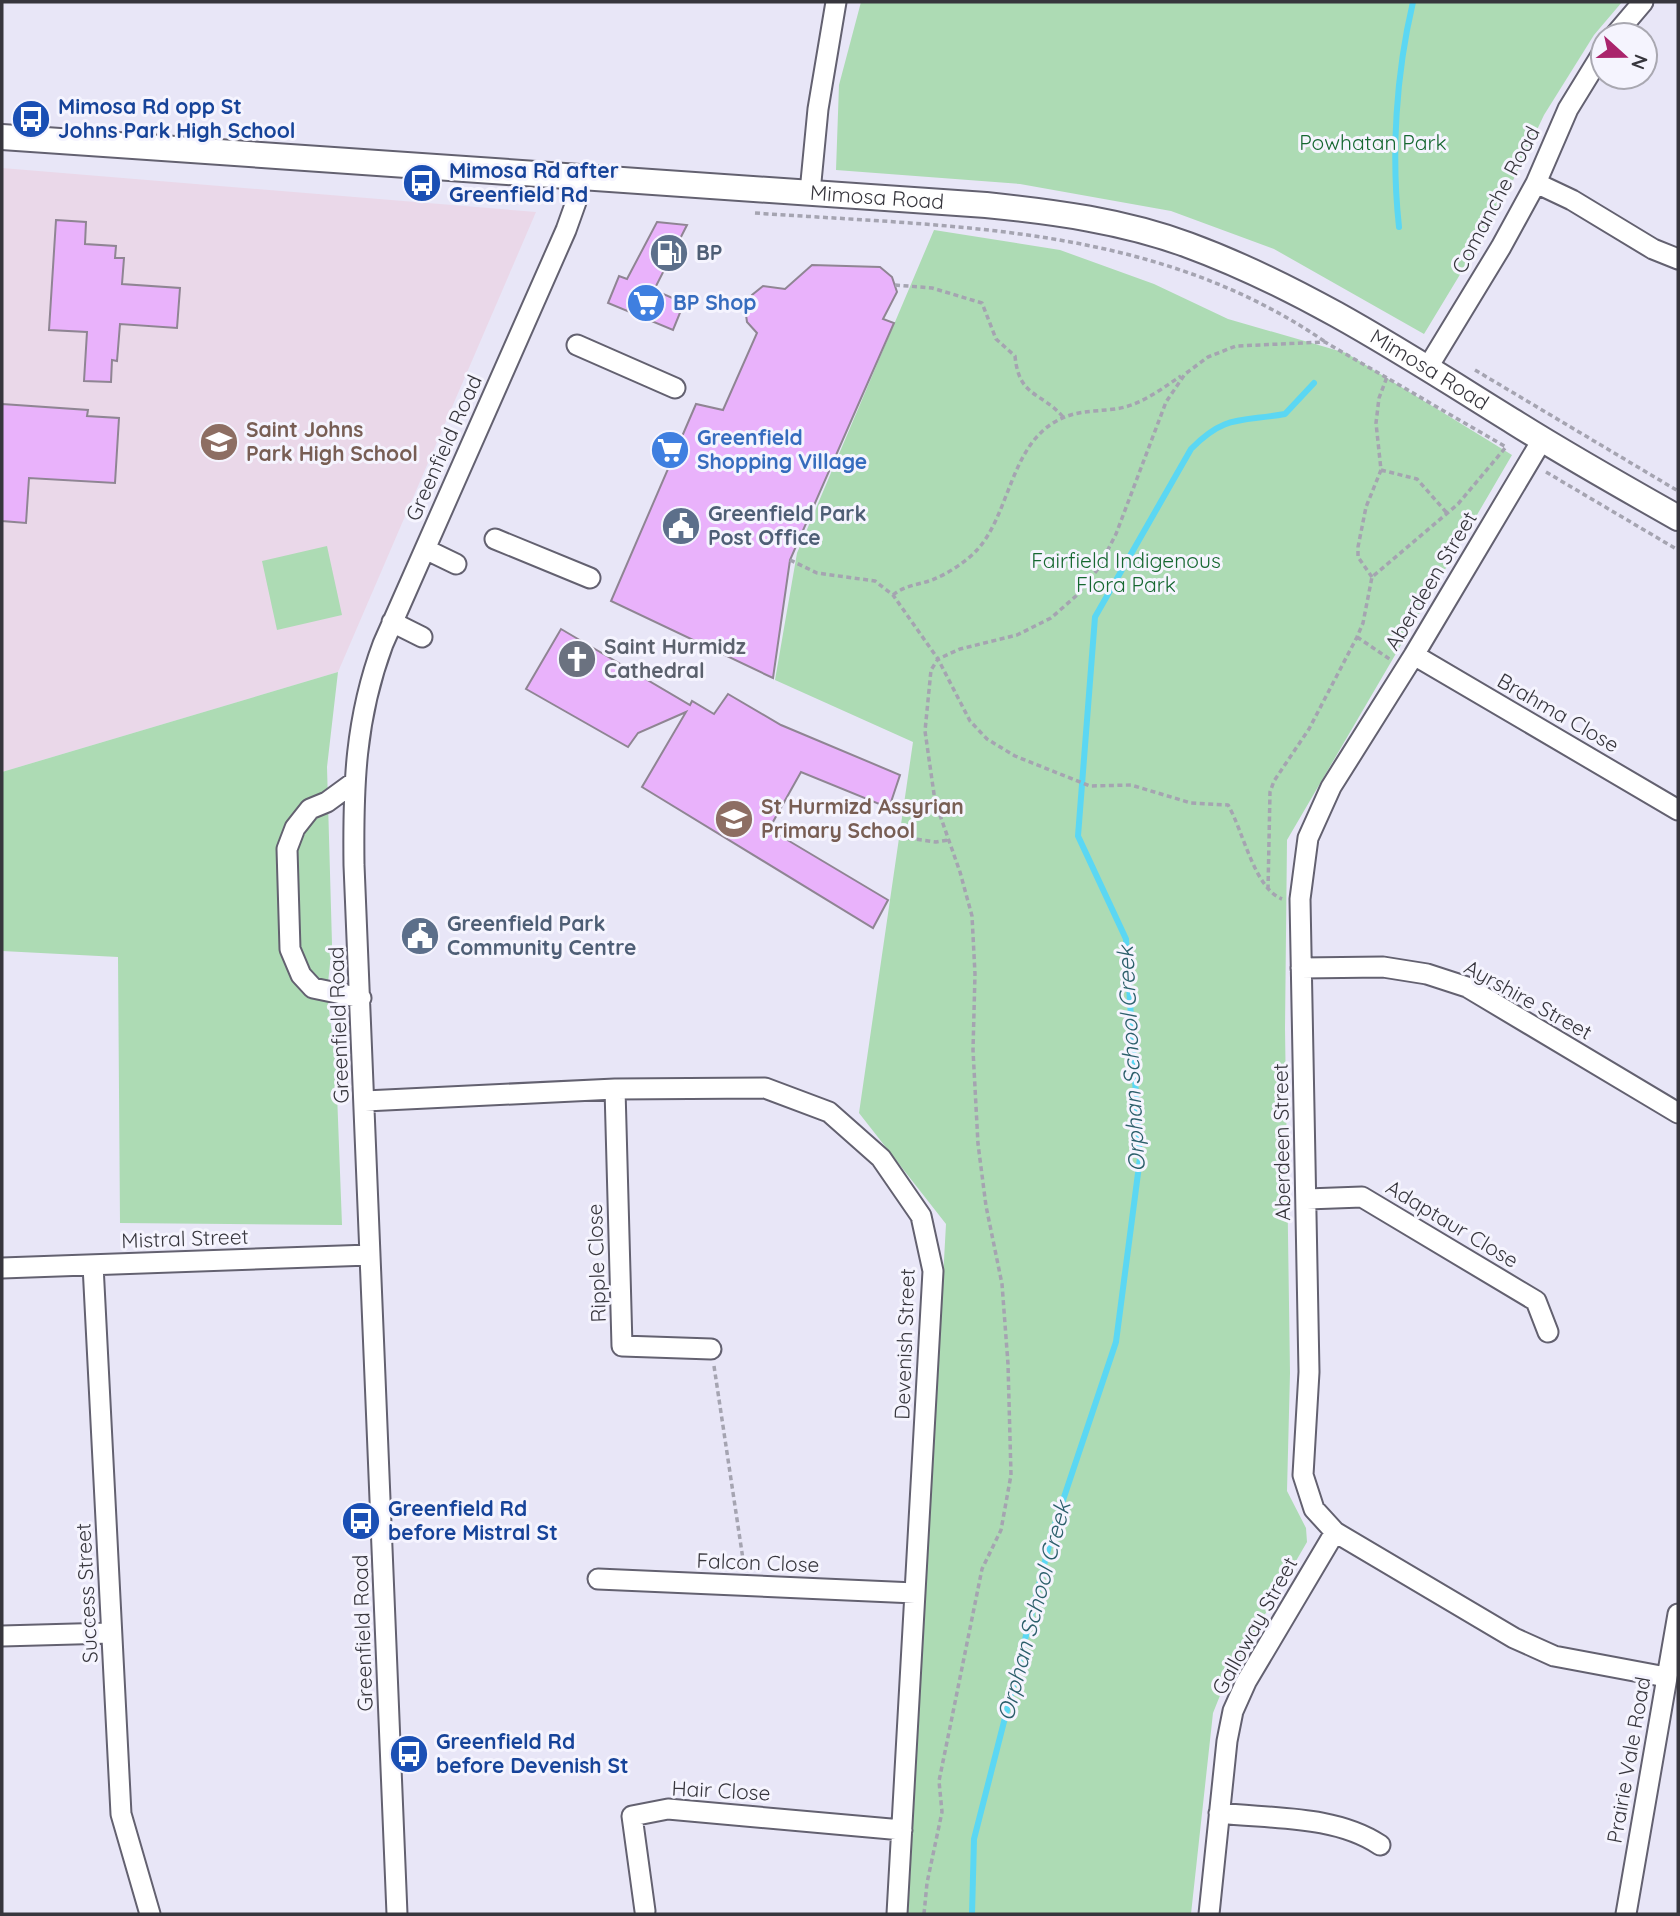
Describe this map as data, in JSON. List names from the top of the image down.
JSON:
{
  "streets": {
    "main road": ["Mimosa Road"],
    "street": [
      "Comanche Road",
      "Greenfield Road",
      "Aberdeen Street",
      "Brahma Close",
      "Ayrshire Street",
      "Adaptaur Close",
      "Mistral Street",
      "Ripple Close",
      "Devenish Street",
      "Falcon Close",
      "Success Street",
      "Galloway Street",
      "Prairie Vale Road",
      "Hair Close"
    ]
  },
  "crossings": [
    ["Mimosa Road", "Comanche Road"],
    ["Mimosa Road", "Greenfield Road"],
    ["Mimosa Road", "Aberdeen Street"],
    ["Greenfield Road", "Mistral Street"],
    ["Greenfield Road", "Devenish Street"],
    ["Aberdeen Street", "Brahma Close"],
    ["Aberdeen Street", "Ayrshire Street"],
    ["Aberdeen Street", "Adaptaur Close"],
    ["Aberdeen Street", "Galloway Street"],
    ["Aberdeen Street", "Prairie Vale Road"],
    ["Mistral Street", "Success Street"],
    ["Ripple Close", "Devenish Street"],
    ["Devenish Street", "Falcon Close"],
    ["Devenish Street", "Hair Close"]
  ],
  "water": ["Orphan School Creek"],
  "parks": ["Powhatan Park", "Fairfield Indigenous Flora Park"],
  "places": {
    "bus stop": [
      "Mimosa Rd opp St Johns Park High School",
      "Mimosa Rd after Greenfield Rd",
      "Greenfield Rd before Mistral St",
      "Greenfield Rd before Devenish St"
    ],
    "fuel station": ["BP"],
    "supermarket": ["BP Shop", "Greenfield Shopping Village"],
    "school or university": ["Saint Johns Park High School", "St Hurmizd Assyrian Primary School"],
    "public building": ["Greenfield Park Post Office", "Greenfield Park Community Centre"],
    "church": ["Saint Hurmidz Cathedral"]
  },
  "north": "right"
}
